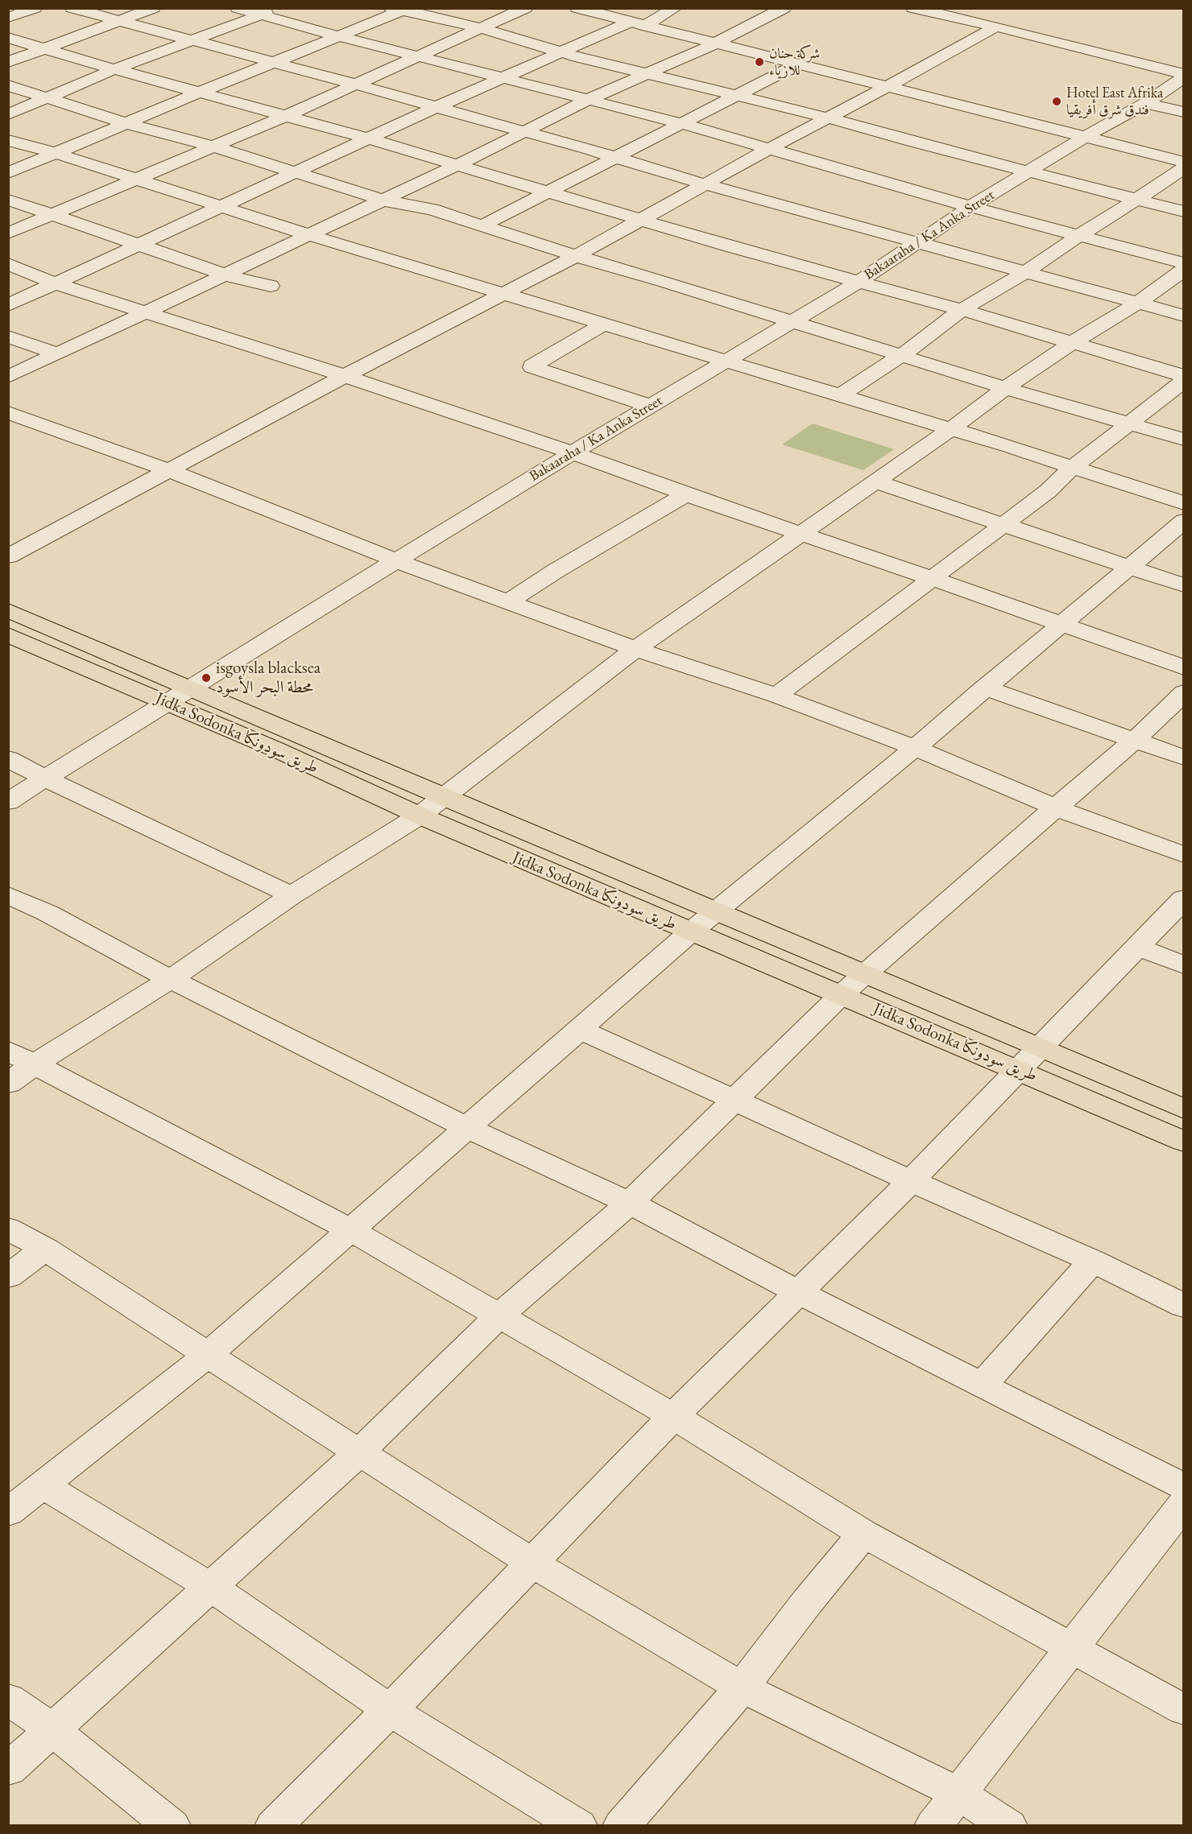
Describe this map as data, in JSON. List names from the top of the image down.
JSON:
{
  "streets": {
    "main road": ["Jidka Sodonka طريق سودونكا"],
    "street": ["Bakaaraha / Ka Anka Street"]
  },
  "crossings": [
    ["Bakaaraha / Ka Anka Street", "Jidka Sodonka طريق سودونكا"]
  ],
  "places": ["شركة حنان للازياء", "Hotel East Afrika فندق شرق أفريقيا", "isgoysla blacksea محطة البحر الأسود"]
}
